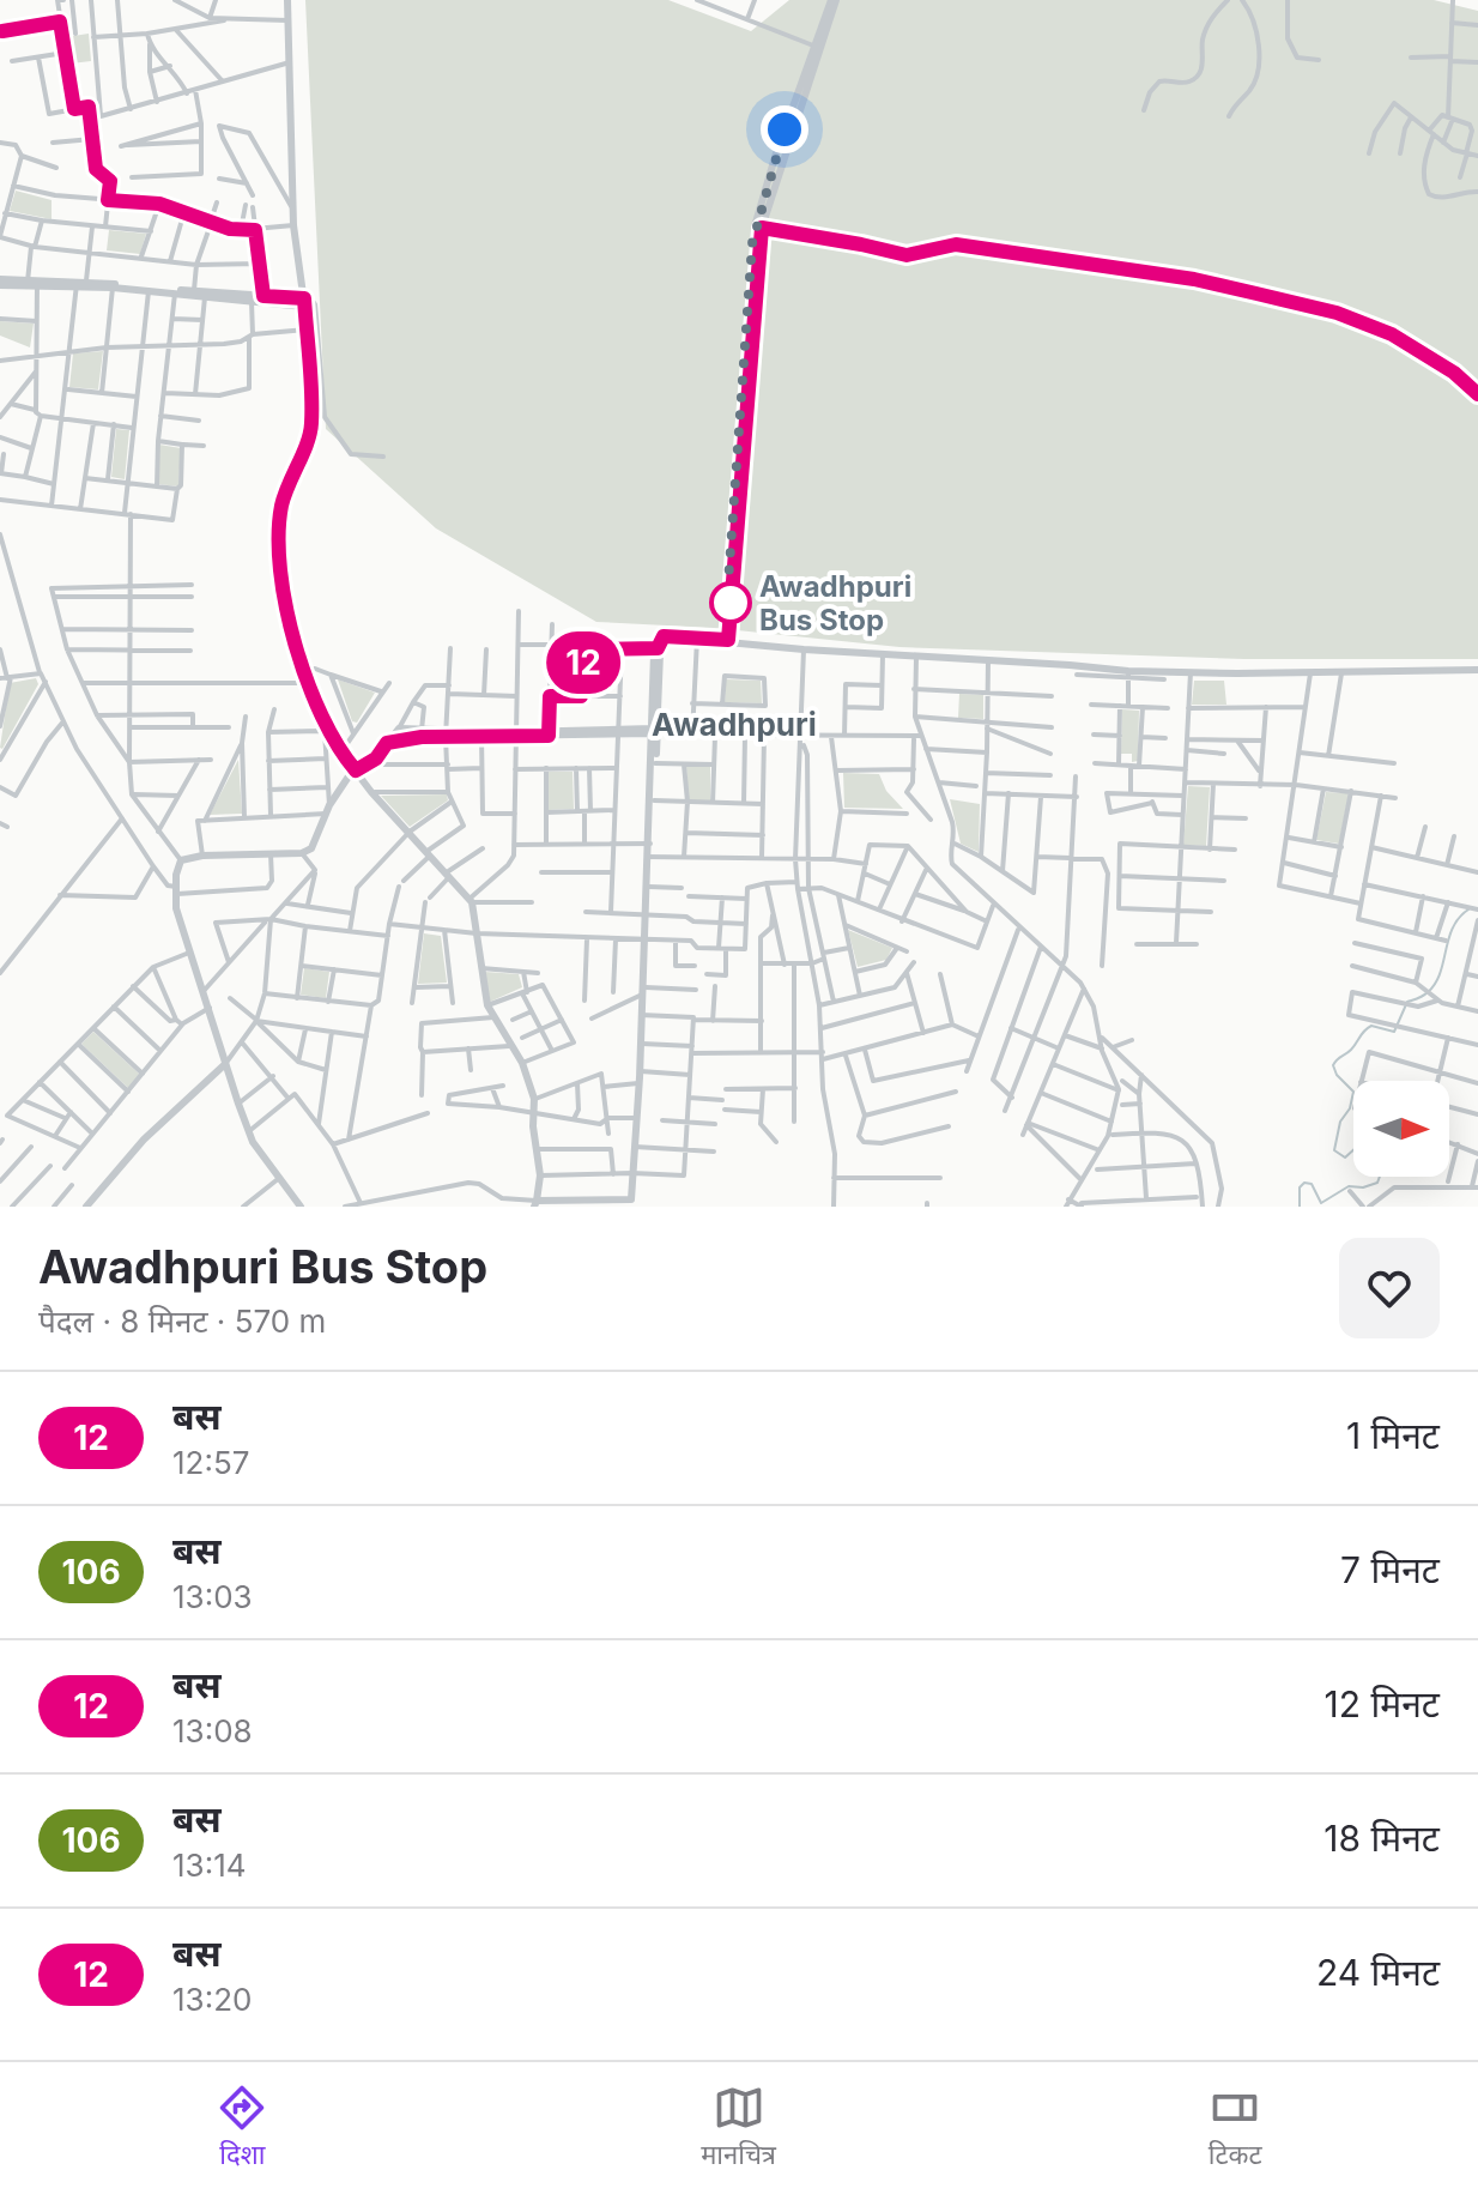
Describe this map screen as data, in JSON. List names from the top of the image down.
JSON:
{
  "districts": ["Awadhpuri"],
  "places": ["Awadhpuri Bus Stop"],
  "lines": ["bus line 12"],
  "north": "right",
  "page": {
    "on_map": "12",
    "heading": ["Awadhpuri Bus Stop", "पैदल · 8 मिनट · 570 m"],
    "list": [
      {
        "mark": "12",
        "name": "बस",
        "note": "12:57",
        "value": "1 मिनट"
      },
      {
        "mark": "106",
        "name": "बस",
        "note": "13:03",
        "value": "7 मिनट"
      },
      {
        "mark": "12",
        "name": "बस",
        "note": "13:08",
        "value": "12 मिनट"
      },
      {
        "mark": "106",
        "name": "बस",
        "note": "13:14",
        "value": "18 मिनट"
      },
      {
        "mark": "12",
        "name": "बस",
        "note": "13:20",
        "value": "24 मिनट"
      }
    ],
    "tabs": ["दिशा", "मानचित्र", "टिकट"]
  }
}
